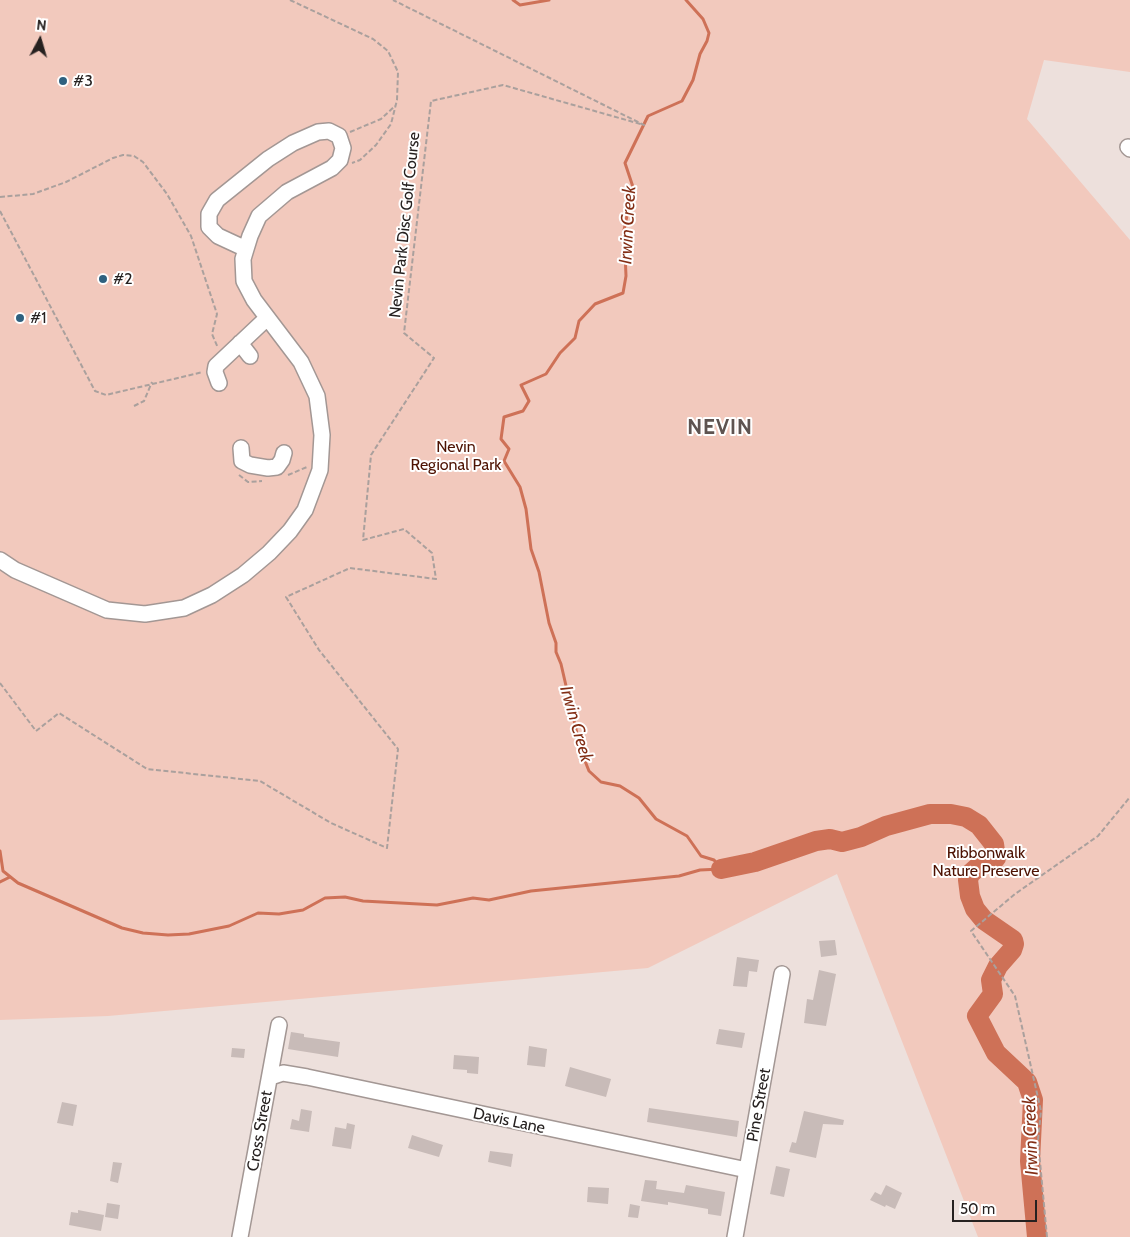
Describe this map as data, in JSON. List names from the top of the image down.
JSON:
{
  "streets": {
    "street": ["Pine Street", "Davis Lane", "Cross Street"],
    "path": ["Nevin Park Disc Golf Course"]
  },
  "crossings": [
    ["Pine Street", "Davis Lane"],
    ["Davis Lane", "Cross Street"]
  ],
  "districts": ["NEVIN"],
  "water": ["Irwin Creek"],
  "parks": ["Nevin Regional Park", "Ribbonwalk Nature Preserve"],
  "places": ["#3", "#2", "#1"],
  "scale_bar": "50 m",
  "north": "top"
}
